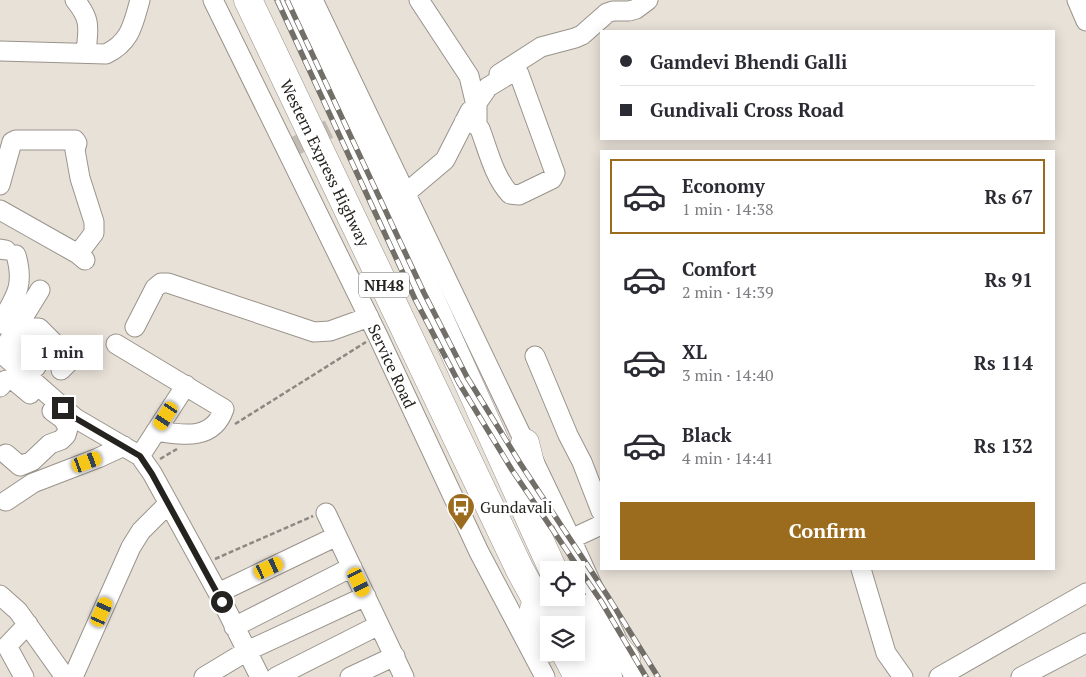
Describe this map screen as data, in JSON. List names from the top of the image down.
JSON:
{
  "streets": {
    "highway": ["Western Express Highway", "NH48"],
    "street": ["Service Road"]
  },
  "crossings": [
    ["Western Express Highway", "NH48"]
  ],
  "places": {
    "bus stop": ["Gundavali"]
  },
  "page": {
    "banner": ["Gamdevi Bhendi Galli", "Gundivali Cross Road"],
    "list": [
      {
        "name": "Economy",
        "note": "1 min · 14:38",
        "value": "Rs 67"
      },
      {
        "name": "Comfort",
        "note": "2 min · 14:39",
        "value": "Rs 91"
      },
      {
        "name": "XL",
        "note": "3 min · 14:40",
        "value": "Rs 114"
      },
      {
        "name": "Black",
        "note": "4 min · 14:41",
        "value": "Rs 132"
      }
    ],
    "bubble": "1 min",
    "buttons": "Confirm"
  }
}
